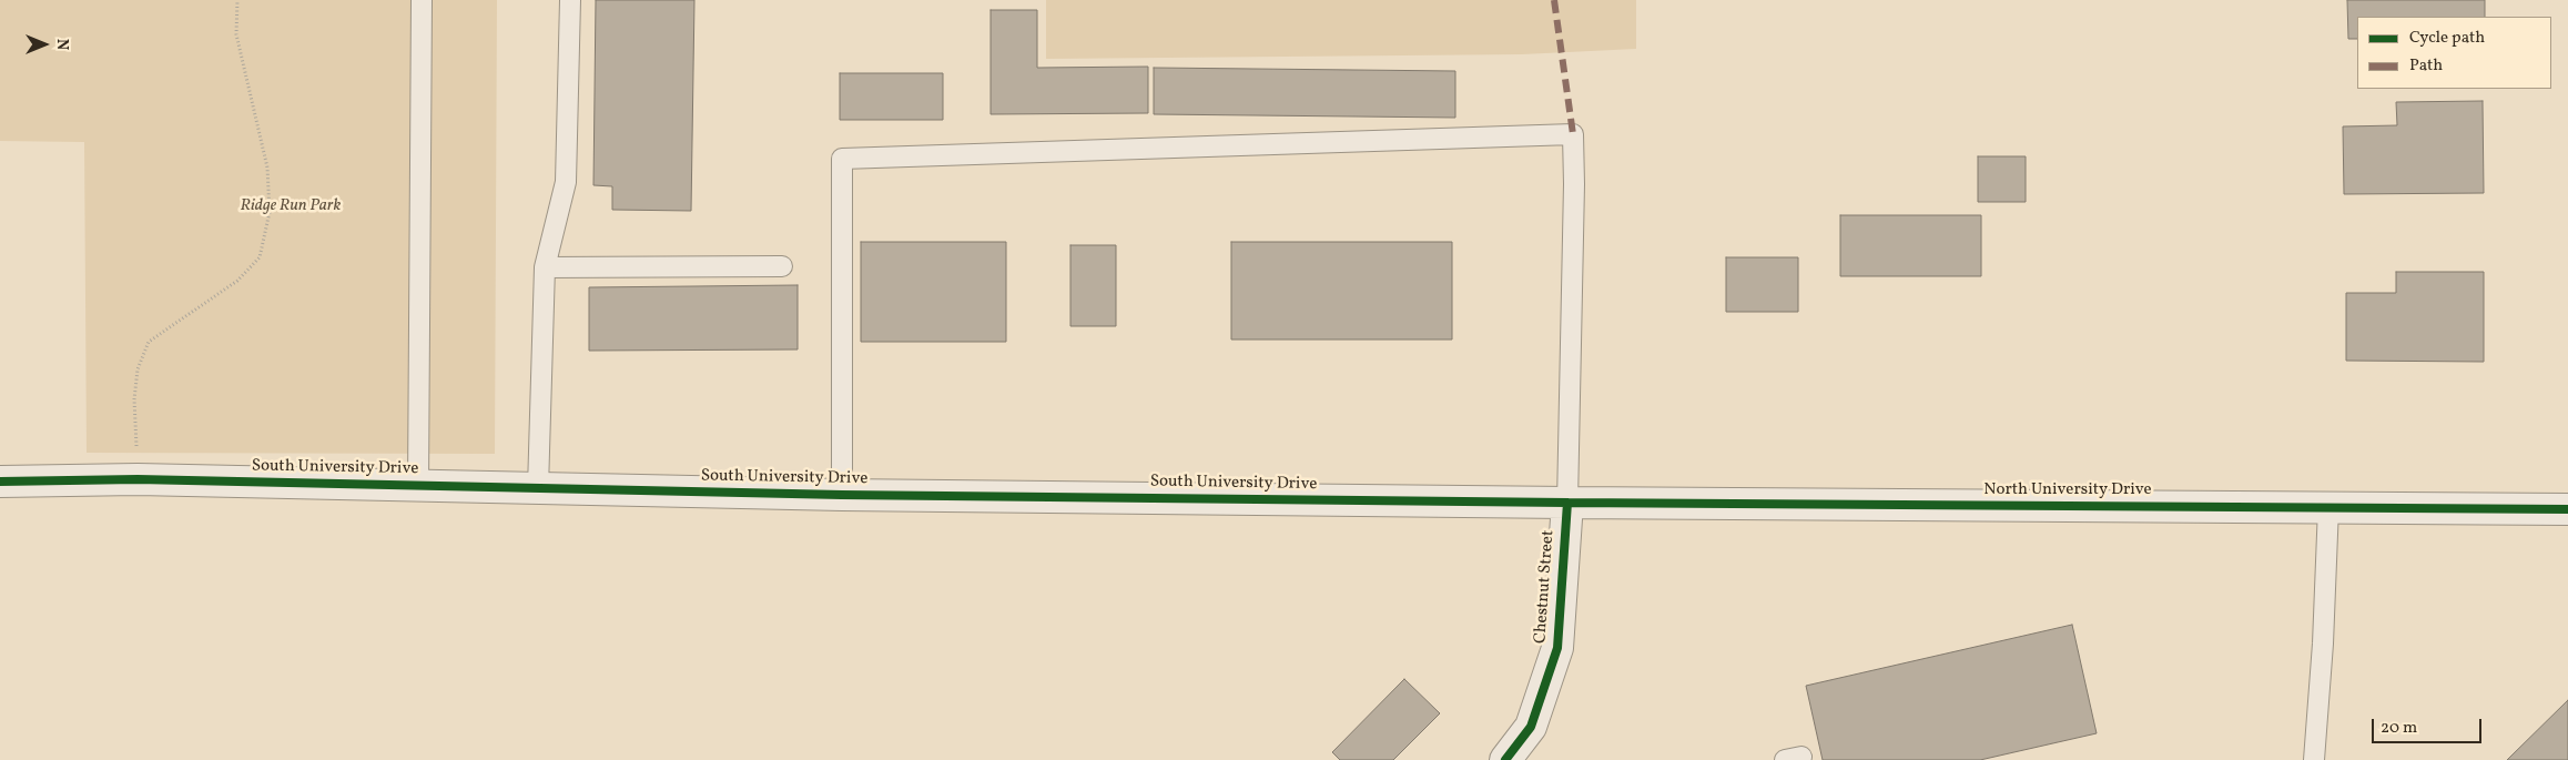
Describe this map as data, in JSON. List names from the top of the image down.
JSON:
{
  "streets": {
    "street": ["South University Drive", "North University Drive", "Chestnut Street"]
  },
  "crossings": [
    ["South University Drive", "North University Drive"],
    ["South University Drive", "Chestnut Street"],
    ["North University Drive", "Chestnut Street"]
  ],
  "parks": ["Ridge Run Park"],
  "legend": ["Cycle path", "Path"],
  "scale_bar": "20 m",
  "north": "right"
}
